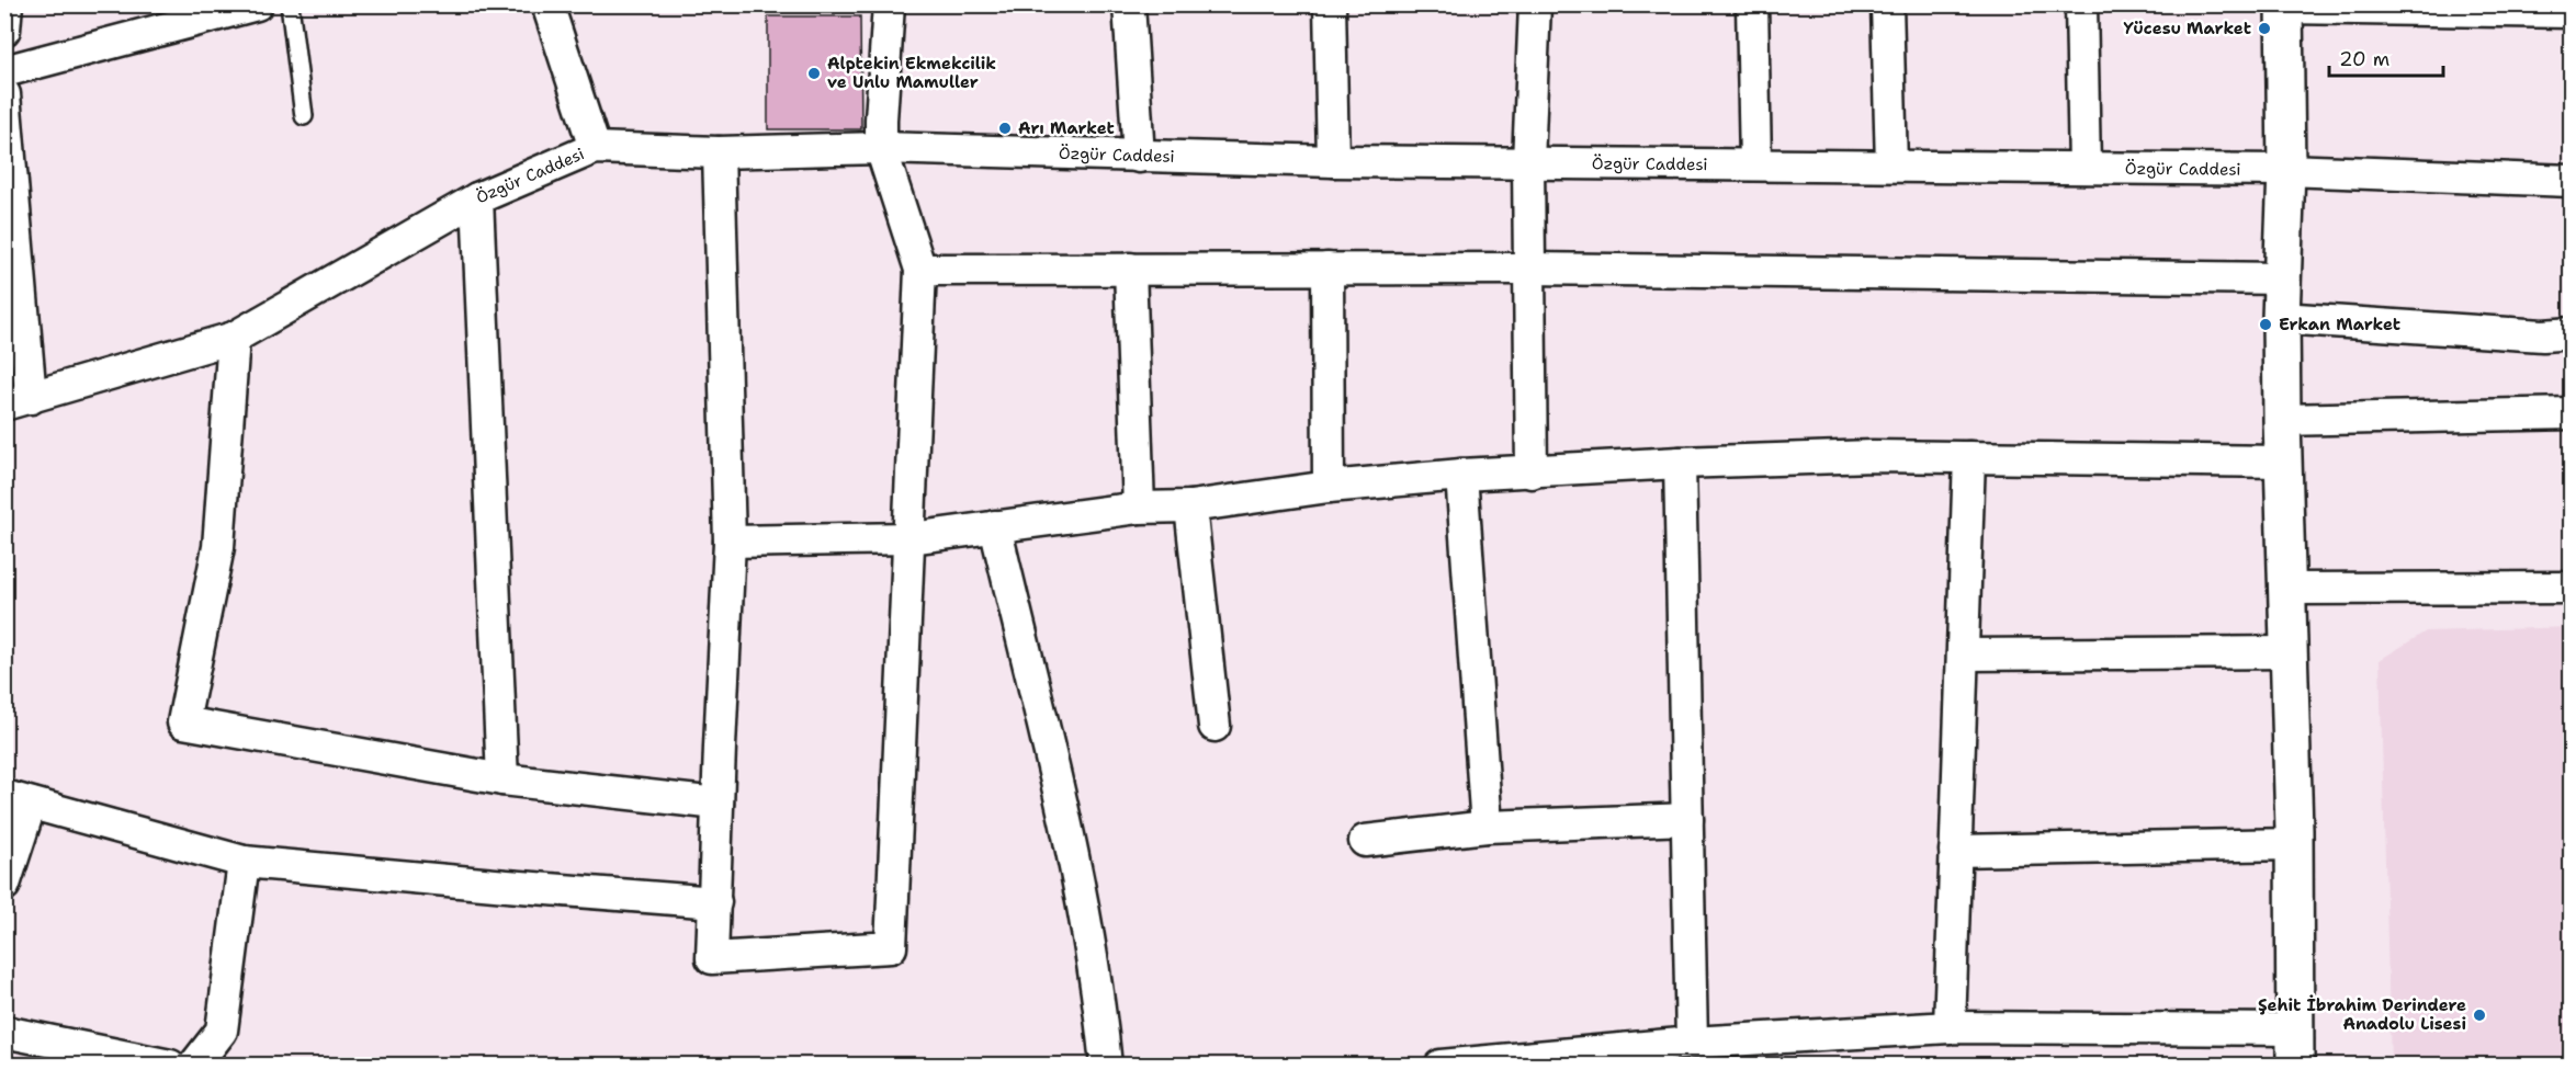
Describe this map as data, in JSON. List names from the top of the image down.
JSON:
{
  "streets": {
    "street": ["Özgür Caddesi"]
  },
  "places": [
    "Yücesu Market",
    "Alptekin Ekmekcilik ve Unlu Mamuller",
    "Arı Market",
    "Erkan Market",
    "Şehit İbrahim Derindere Anadolu Lisesi"
  ],
  "scale_bar": "20 m"
}
